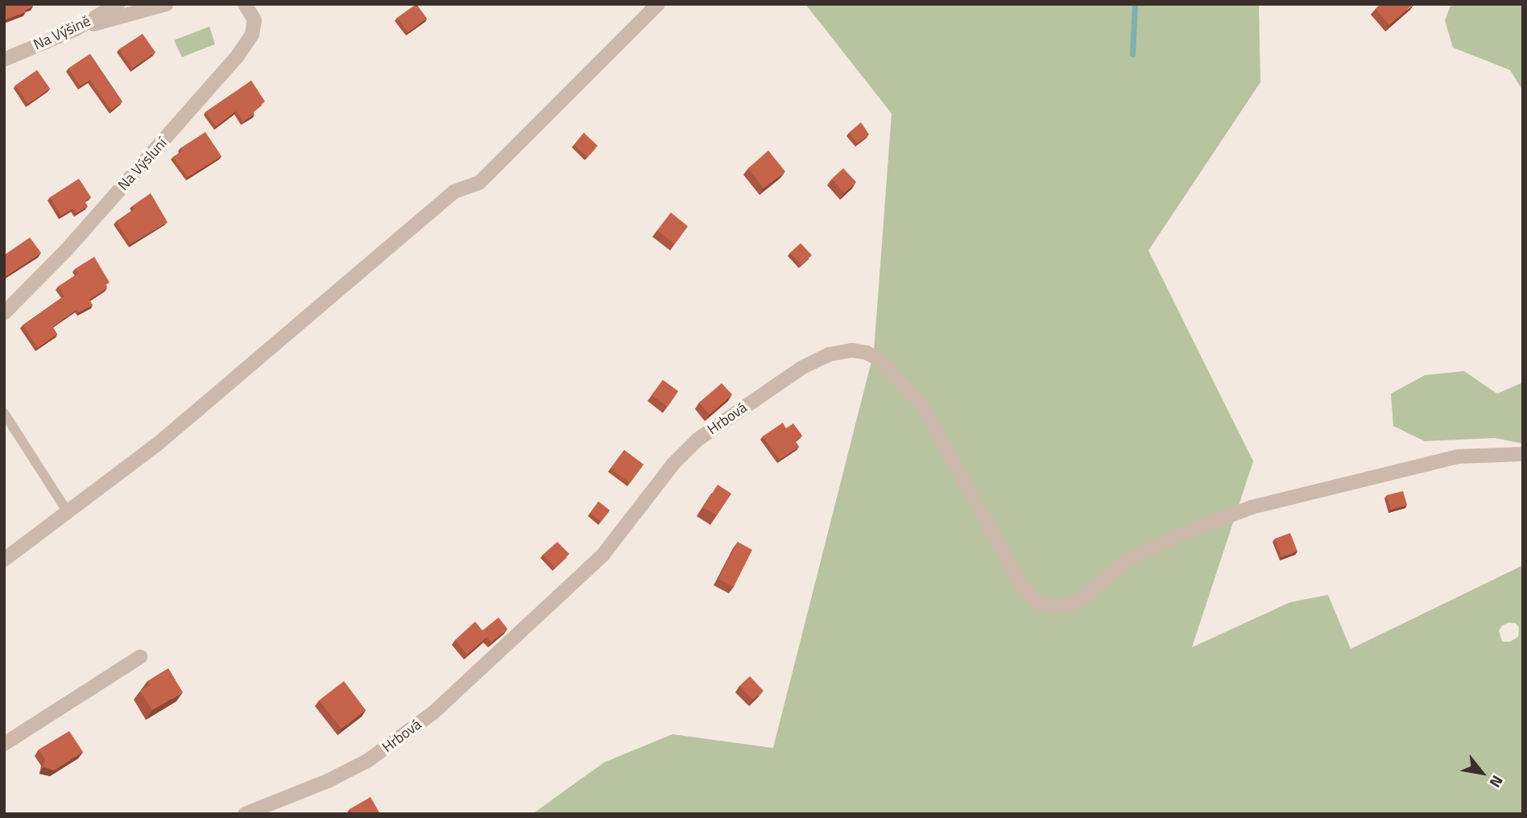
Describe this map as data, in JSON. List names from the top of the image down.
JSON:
{
  "streets": {
    "street": ["Na Výšině", "Na Výsluní", "Hrbová"]
  },
  "north": "bottom right"
}
